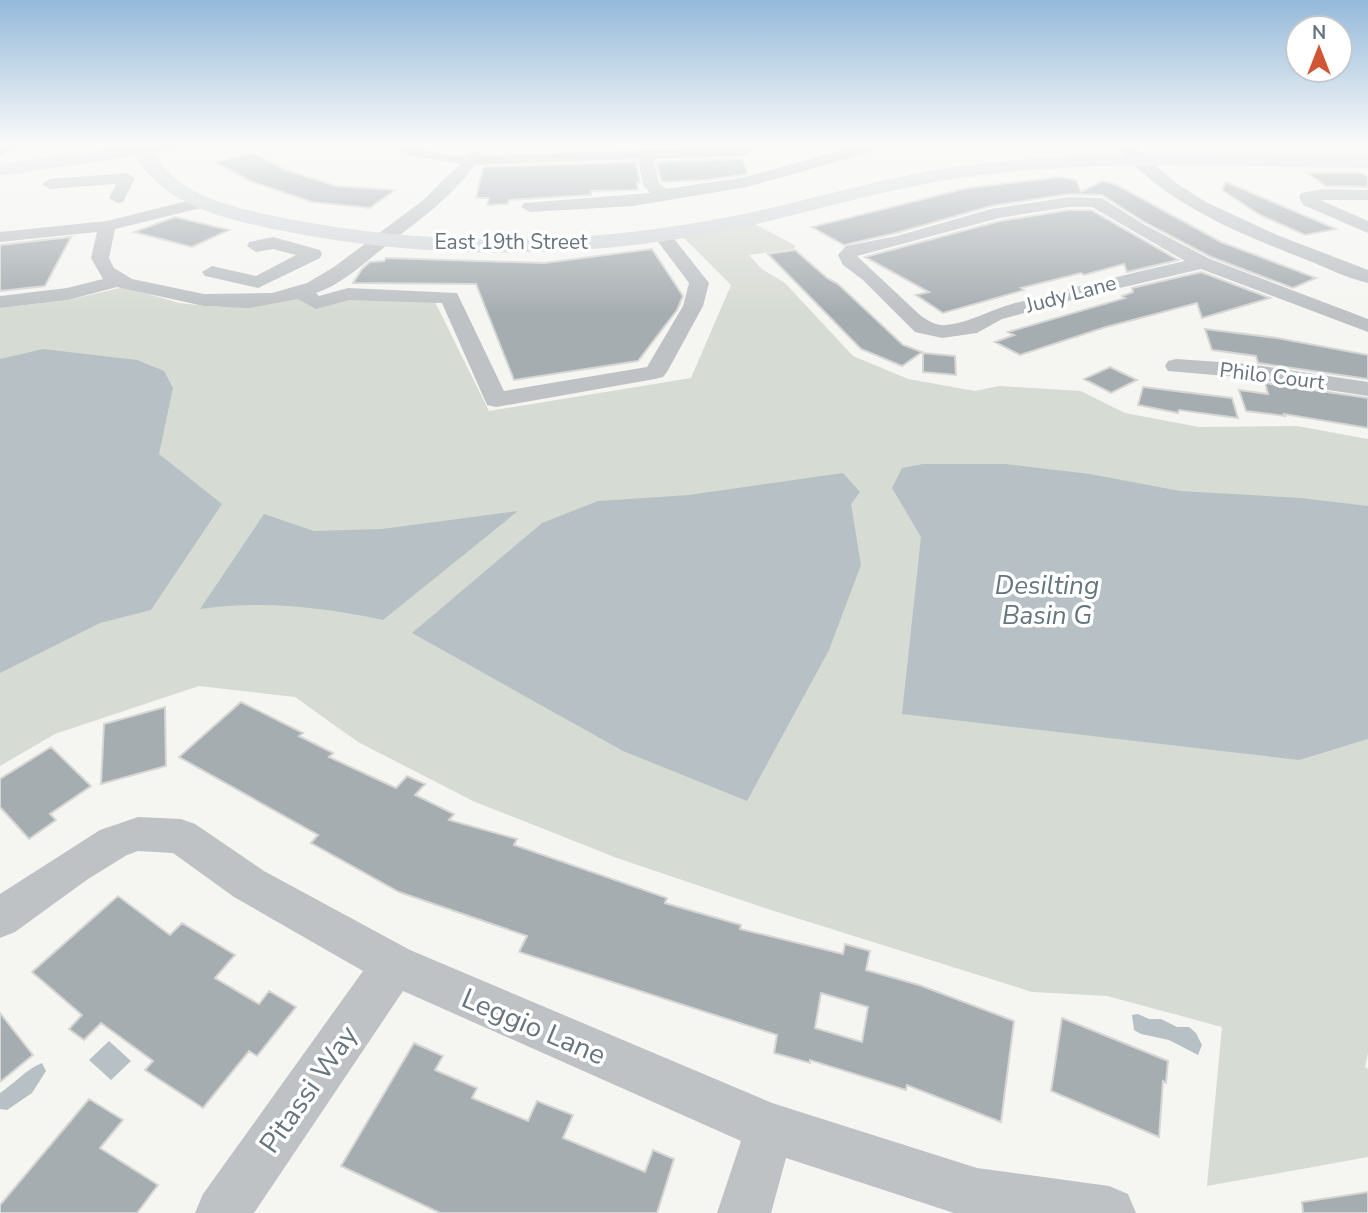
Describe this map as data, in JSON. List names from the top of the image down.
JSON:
{
  "streets": {
    "main road": ["East 19th Street"],
    "street": [
      "Judy Lane",
      "Philo Court",
      "Leggio Lane",
      "Pitassi Way"
    ]
  },
  "crossings": [
    ["Leggio Lane", "Pitassi Way"]
  ],
  "water": ["Desilting Basin G"],
  "north": "top"
}
